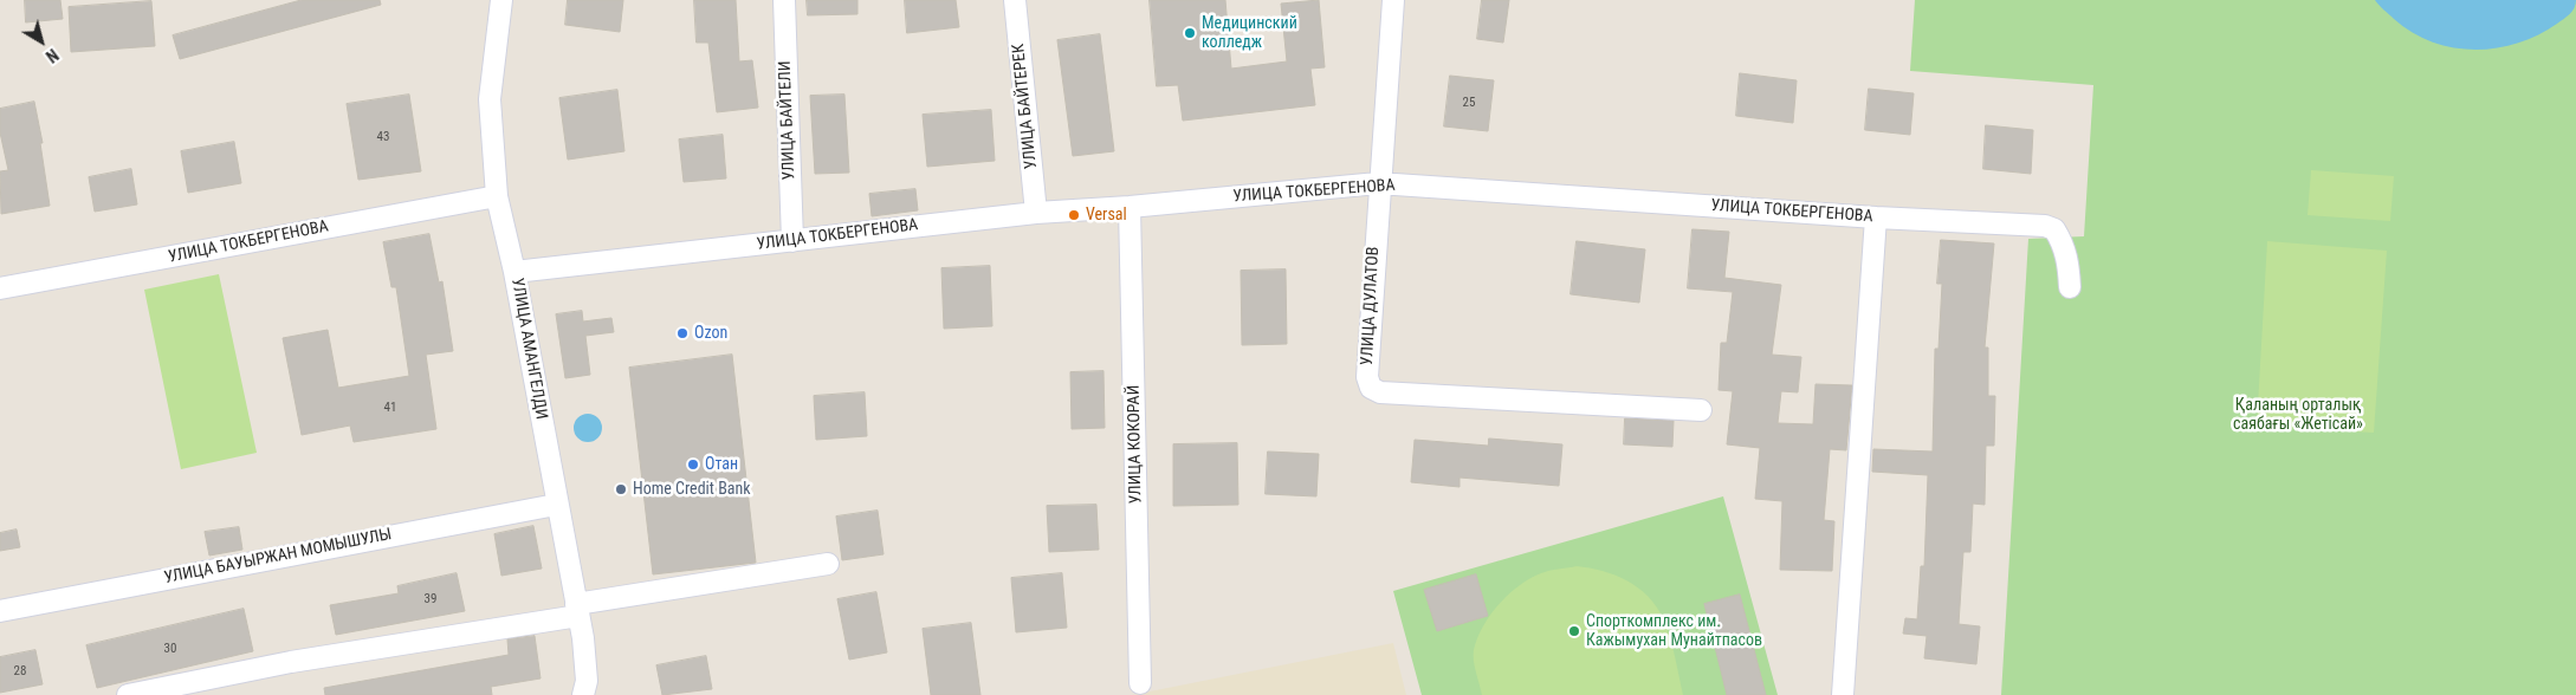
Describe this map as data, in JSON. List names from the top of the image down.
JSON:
{
  "streets": {
    "street": [
      "УЛИЦА БАЙТЕРЕК",
      "УЛИЦА БАЙТЕЛИ",
      "УЛИЦА ТОКБЕРГЕНОВА",
      "УЛИЦА ДУЛАТОВ",
      "УЛИЦА АМАНГЕЛДИ",
      "УЛИЦА КОКОРАЙ",
      "УЛИЦА БАУЫРЖАН МОМЫШУЛЫ"
    ]
  },
  "crossings": [
    ["УЛИЦА БАЙТЕРЕК", "УЛИЦА ТОКБЕРГЕНОВА"],
    ["УЛИЦА БАЙТЕЛИ", "УЛИЦА ТОКБЕРГЕНОВА"],
    ["УЛИЦА ТОКБЕРГЕНОВА", "УЛИЦА ДУЛАТОВ"],
    ["УЛИЦА ТОКБЕРГЕНОВА", "УЛИЦА АМАНГЕЛДИ"],
    ["УЛИЦА ТОКБЕРГЕНОВА", "УЛИЦА КОКОРАЙ"],
    ["УЛИЦА АМАНГЕЛДИ", "УЛИЦА БАУЫРЖАН МОМЫШУЛЫ"]
  ],
  "parks": ["Қаланың орталық саябағы «Жетісай»"],
  "places": [
    "Медицинский колледж",
    "Versal",
    "Ozon",
    "Отан",
    "Home Credit Bank",
    "Спорткомплекс им. Кажымухан Мунайтпасов"
  ],
  "house_numbers": [
    "25",
    "43",
    "41",
    "39",
    "30",
    "28"
  ],
  "north": "bottom right"
}
